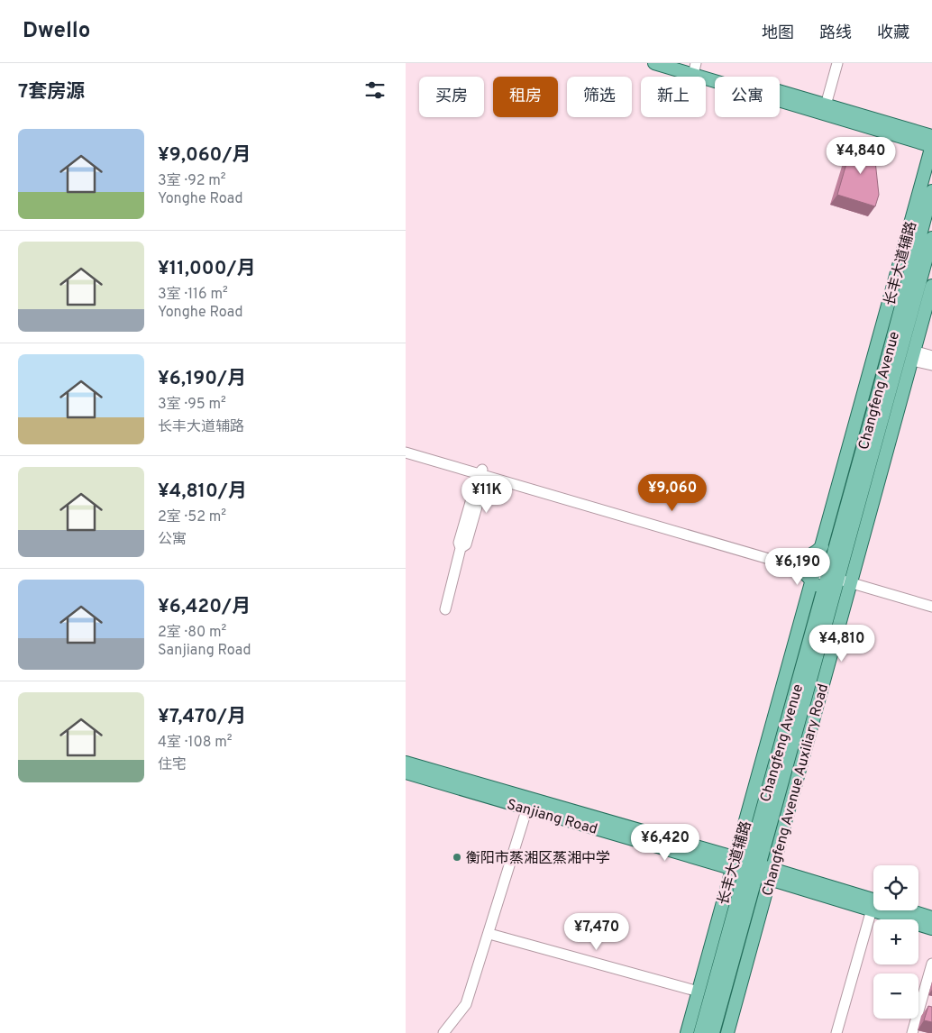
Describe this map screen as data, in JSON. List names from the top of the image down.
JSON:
{
  "streets": {
    "main road": [
      "长丰大道辅路",
      "Changfeng Avenue",
      "Changfeng Avenue Auxiliary Road",
      "Sanjiang Road"
    ]
  },
  "crossings": [
    ["长丰大道辅路", "Changfeng Avenue"],
    ["长丰大道辅路", "Sanjiang Road"],
    ["Changfeng Avenue", "Changfeng Avenue Auxiliary Road"],
    ["Changfeng Avenue", "Sanjiang Road"],
    ["Changfeng Avenue Auxiliary Road", "Sanjiang Road"]
  ],
  "places": ["衡阳市蒸湘区蒸湘中学"],
  "page": {
    "header": "Dwello",
    "nav": ["地图", "路线", "收藏"],
    "heading": "7套房源",
    "chip": [
      "买房",
      "租房",
      "筛选",
      "新上",
      "公寓"
    ],
    "list": [
      {
        "name": "¥9,060/月",
        "note": "3室 · 92 m² · Yonghe Road"
      },
      {
        "name": "¥11,000/月",
        "note": "3室 · 116 m² · Yonghe Road"
      },
      {
        "name": "¥6,190/月",
        "note": "3室 · 95 m² · 长丰大道辅路"
      },
      {
        "name": "¥4,810/月",
        "note": "2室 · 52 m² · 公寓"
      },
      {
        "name": "¥6,420/月",
        "note": "2室 · 80 m² · Sanjiang Road"
      },
      {
        "name": "¥7,470/月",
        "note": "4室 · 108 m² · 住宅"
      }
    ],
    "price": [
      "¥4,840",
      "¥9,060",
      "¥11K",
      "¥6,190",
      "¥4,810",
      "¥6,420",
      "¥7,470"
    ],
    "map_buttons": ["+", "−"]
  }
}
